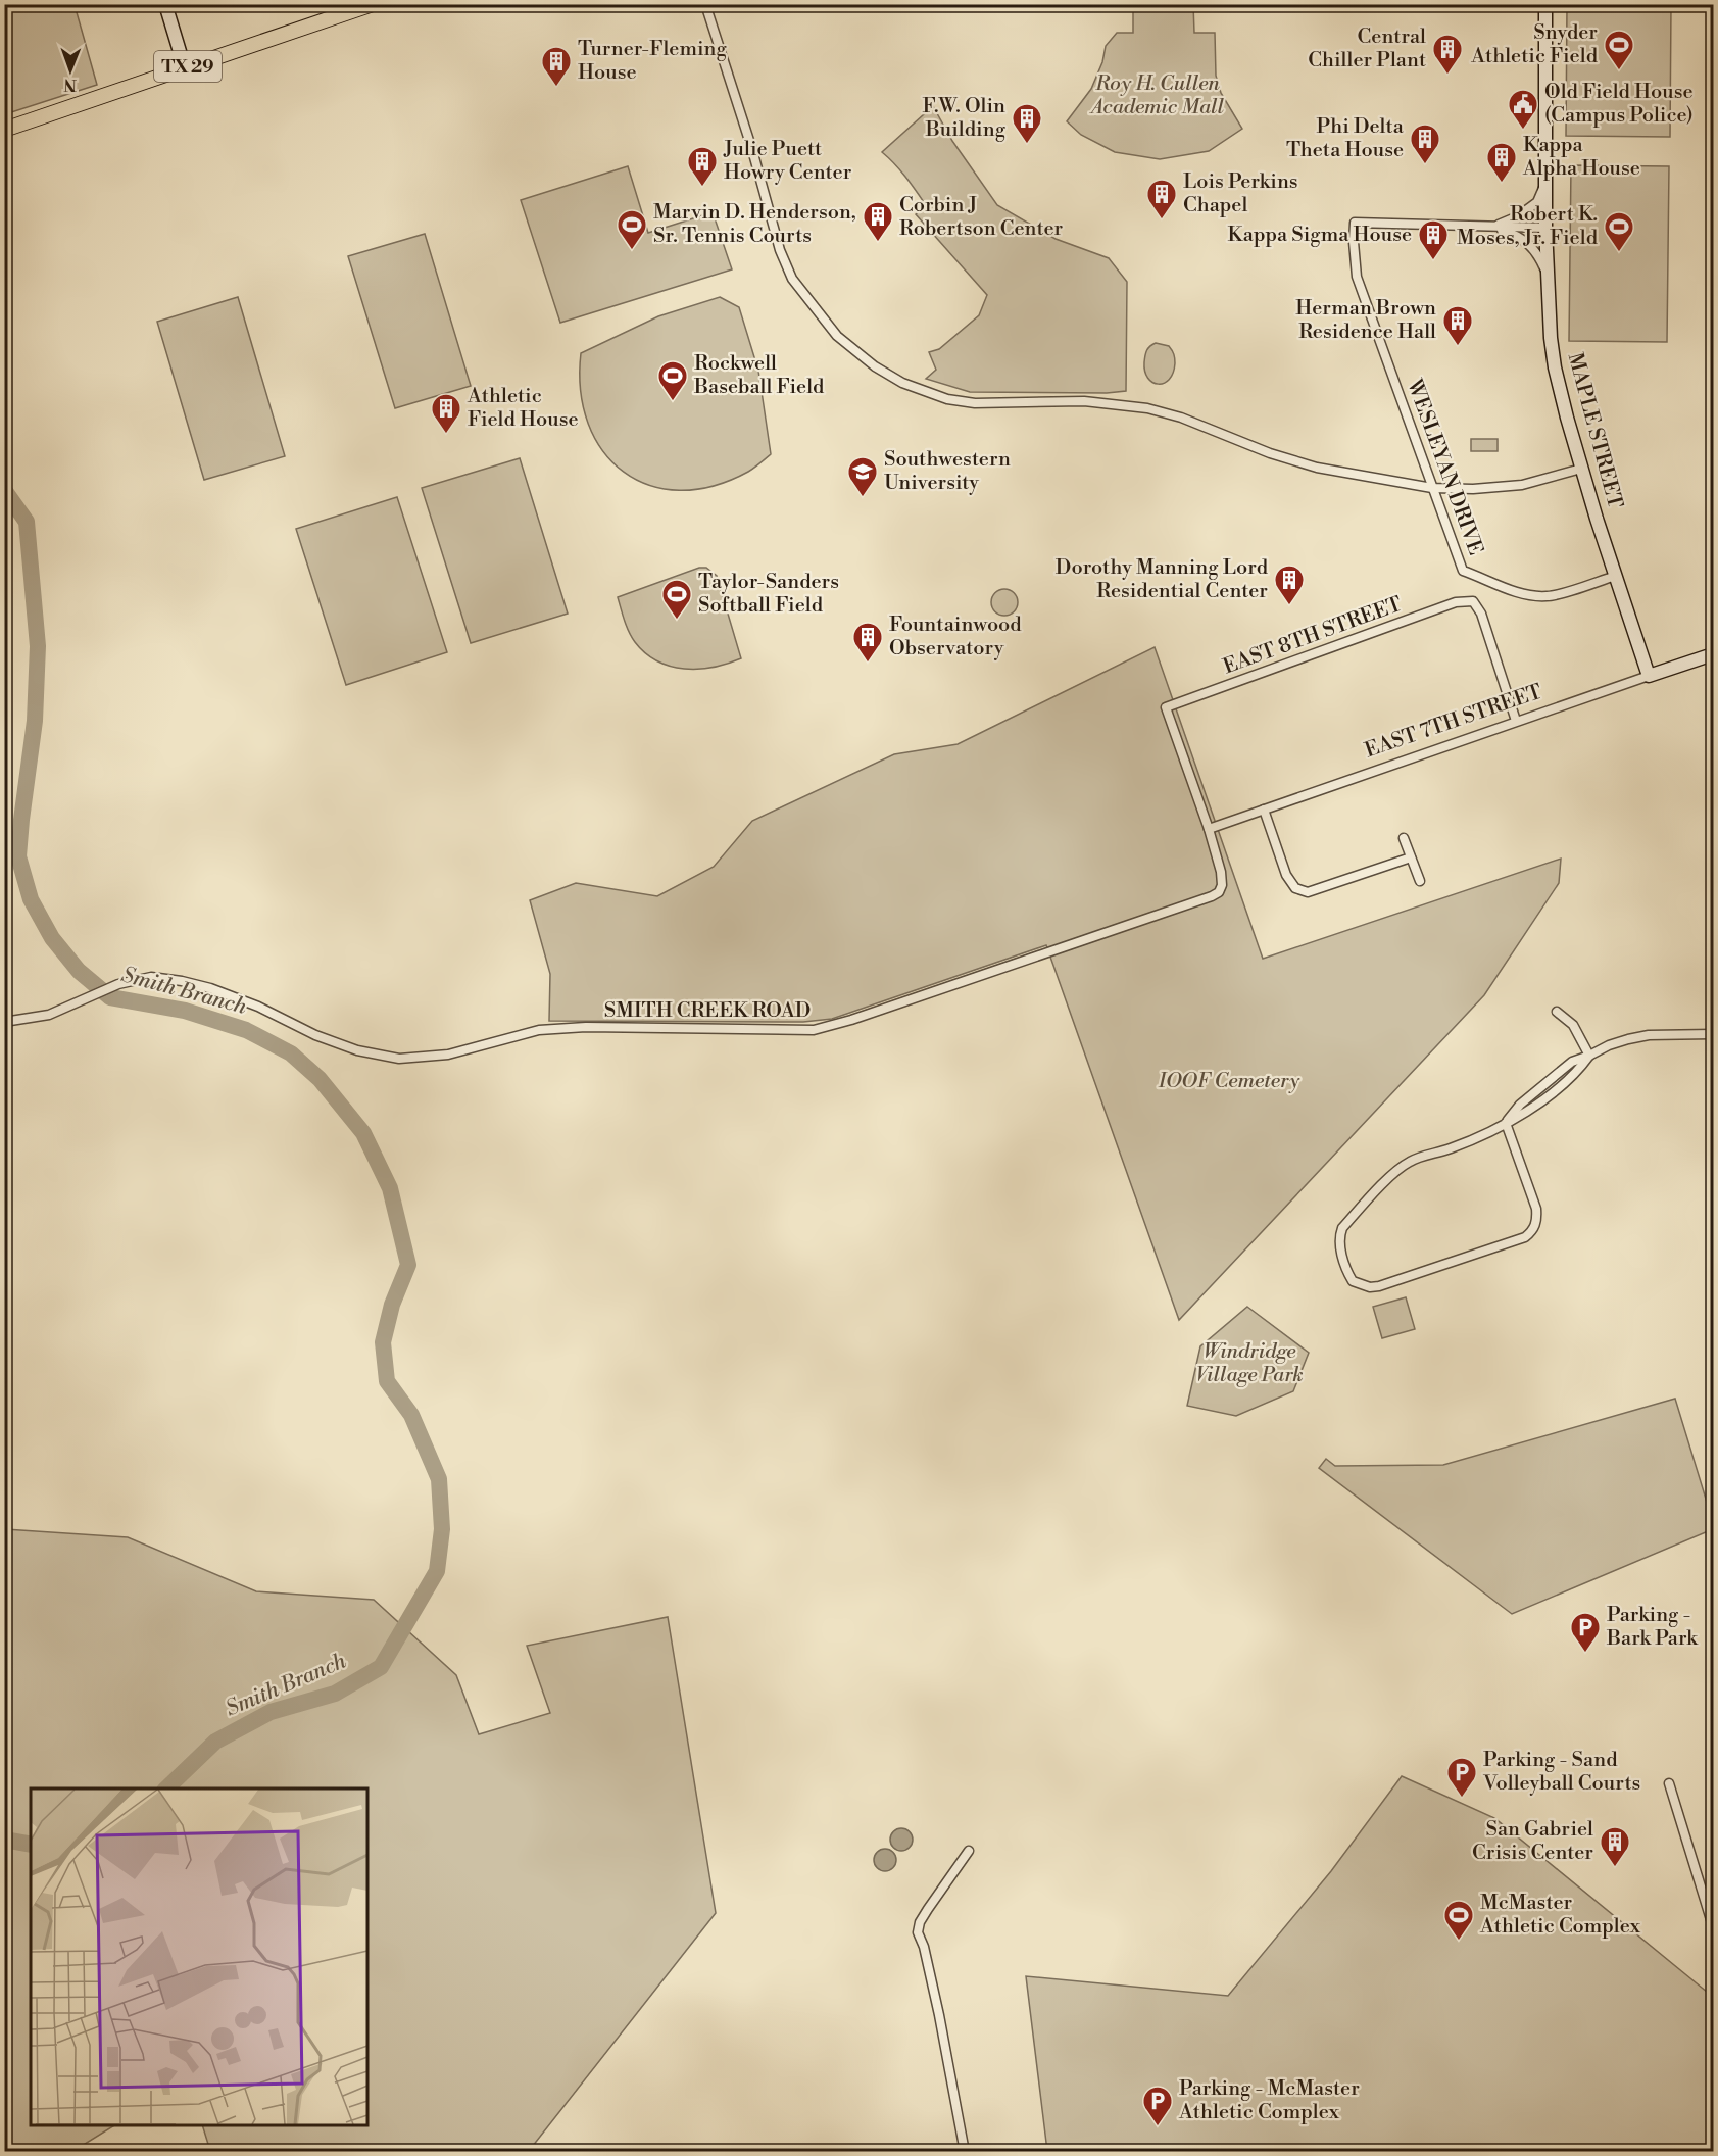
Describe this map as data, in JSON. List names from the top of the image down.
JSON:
{
  "streets": {
    "main road": ["TX 29"],
    "street": [
      "MAPLE STREET",
      "WESLEYAN DRIVE",
      "EAST 8TH STREET",
      "EAST 7TH STREET",
      "SMITH CREEK ROAD"
    ]
  },
  "crossings": [
    ["MAPLE STREET", "WESLEYAN DRIVE"],
    ["MAPLE STREET", "EAST 7TH STREET"],
    ["EAST 8TH STREET", "EAST 7TH STREET"],
    ["EAST 8TH STREET", "SMITH CREEK ROAD"],
    ["EAST 7TH STREET", "SMITH CREEK ROAD"]
  ],
  "water": ["Smith Branch"],
  "parks": ["Roy H. Cullen Academic Mall", "IOOF Cemetery", "Windridge Village Park"],
  "places": {
    "sports": [
      "Snyder Athletic Field",
      "Marvin D. Henderson, Sr. Tennis Courts",
      "Robert K. Moses, Jr. Field",
      "Rockwell Baseball Field",
      "Taylor-Sanders Softball Field",
      "McMaster Athletic Complex"
    ],
    "building": [
      "Central Chiller Plant",
      "Turner-Fleming House",
      "F.W. Olin Building",
      "Phi Delta Theta House",
      "Kappa Alpha House",
      "Julie Puett Howry Center",
      "Lois Perkins Chapel",
      "Corbin J Robertson Center",
      "Kappa Sigma House",
      "Herman Brown Residence Hall",
      "Athletic Field House",
      "Dorothy Manning Lord Residential Center",
      "Fountainwood Observatory",
      "San Gabriel Crisis Center"
    ],
    "public building": ["Old Field House (Campus Police)"],
    "school or university": ["Southwestern University"],
    "parking": ["Parking - Bark Park", "Parking - Sand Volleyball Courts", "Parking - McMaster Athletic Complex"]
  },
  "north": "bottom"
}
